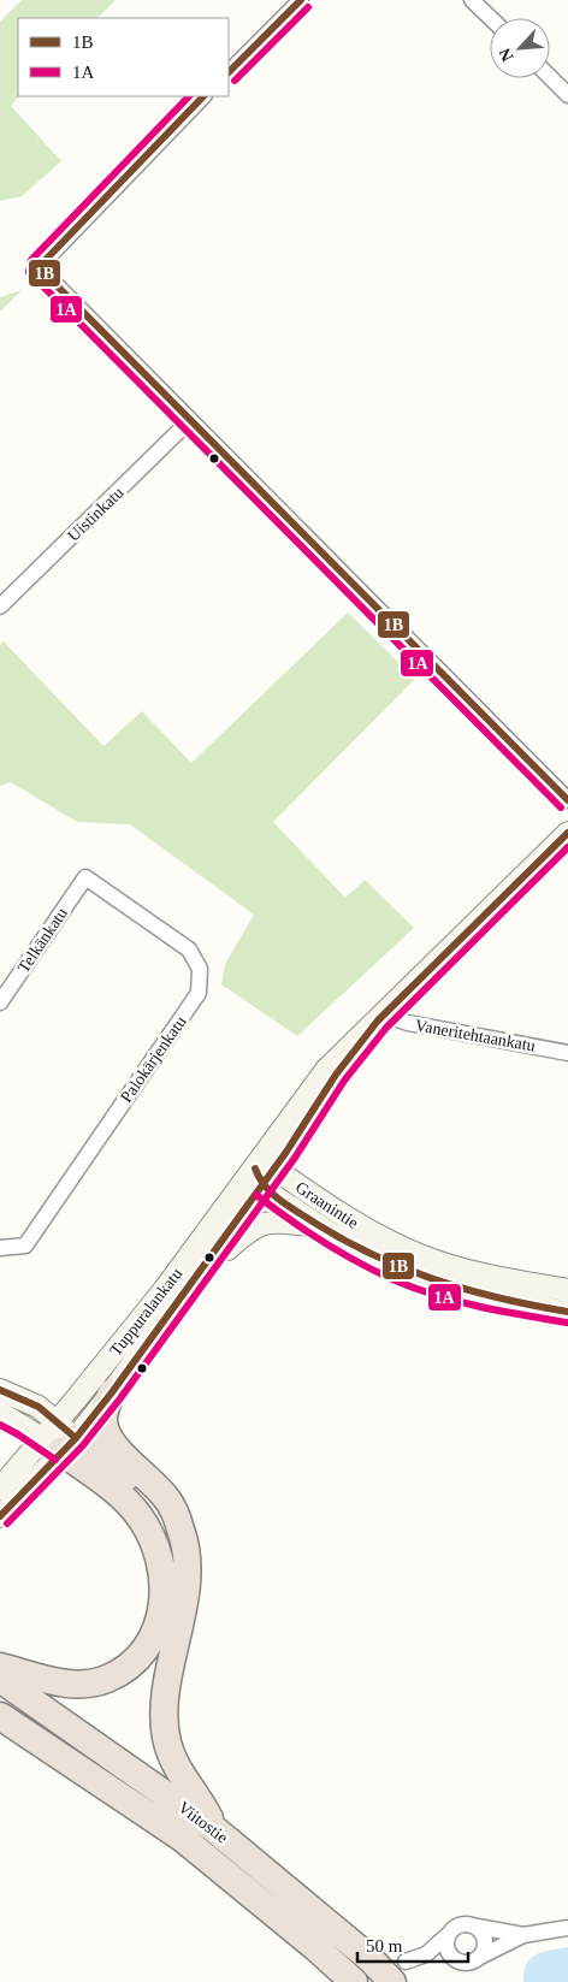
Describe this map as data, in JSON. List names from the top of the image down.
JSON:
{
  "streets": {
    "highway": ["Viitostie"],
    "street": [
      "Uistinkatu",
      "Telkänkatu",
      "Vaneritehtaankatu",
      "Palokärjenkatu",
      "Graanintie",
      "Tuppuralankatu"
    ]
  },
  "crossings": [
    ["Telkänkatu", "Palokärjenkatu"],
    ["Vaneritehtaankatu", "Tuppuralankatu"],
    ["Graanintie", "Tuppuralankatu"]
  ],
  "lines": ["transit line 1B", "transit line 1A"],
  "legend": ["1B", "1A"],
  "scale_bar": "50 m",
  "north": "bottom left"
}
